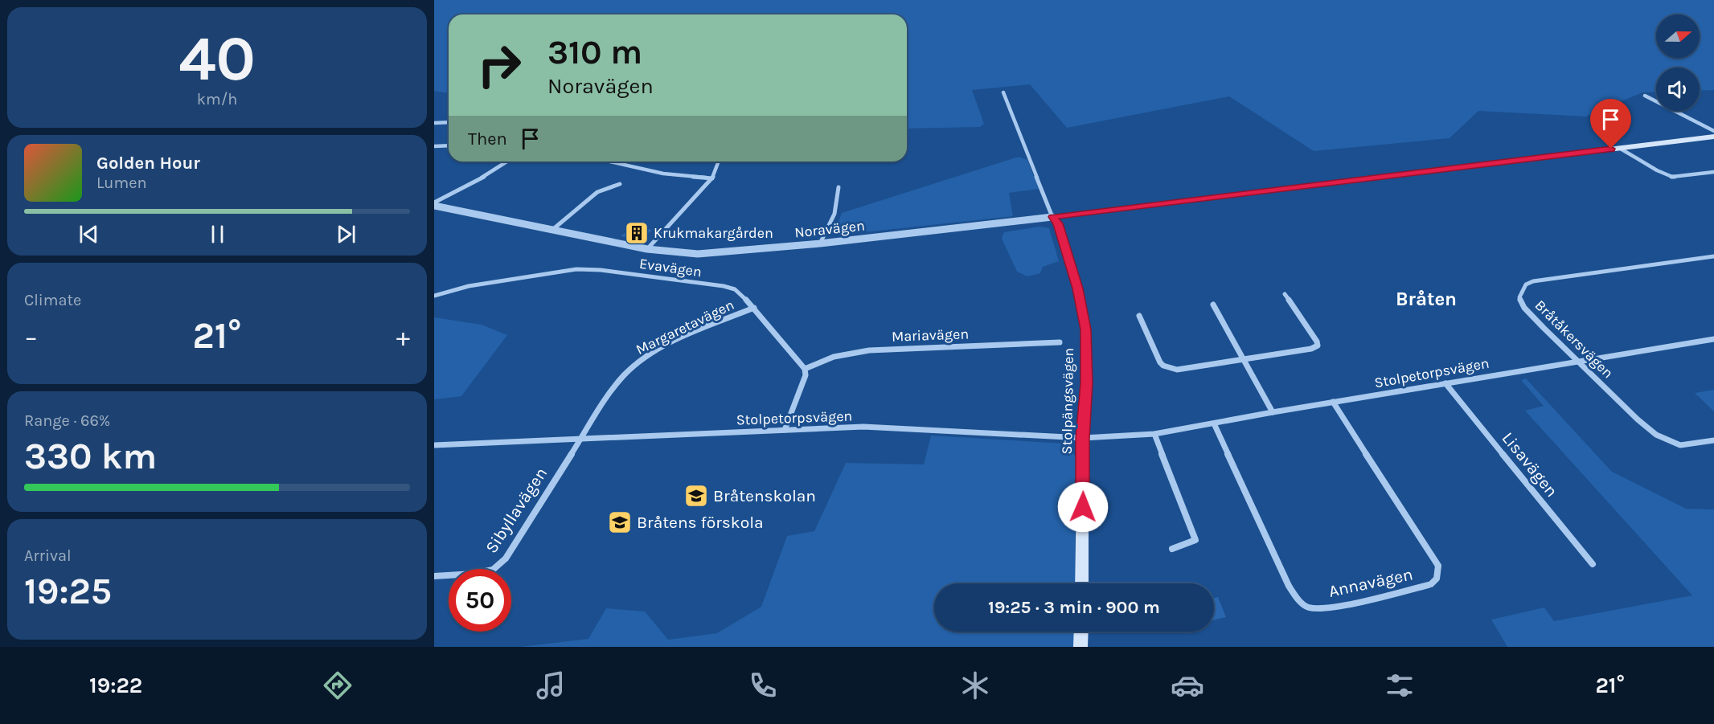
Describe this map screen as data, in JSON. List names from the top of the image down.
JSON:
{
  "streets": {
    "main road": ["Noravägen", "Stolpängsvägen"],
    "street": [
      "Evavägen",
      "Margaretavägen",
      "Mariavägen",
      "Bråtåkersvägen",
      "Stolpetorpsvägen",
      "Lisavägen",
      "Sibyllavägen",
      "Annavägen"
    ]
  },
  "crossings": [
    ["Noravägen", "Stolpängsvägen"],
    ["Evavägen", "Margaretavägen"],
    ["Evavägen", "Mariavägen"],
    ["Margaretavägen", "Stolpetorpsvägen"],
    ["Margaretavägen", "Sibyllavägen"],
    ["Bråtåkersvägen", "Stolpetorpsvägen"],
    ["Stolpetorpsvägen", "Stolpängsvägen"],
    ["Stolpetorpsvägen", "Lisavägen"],
    ["Stolpetorpsvägen", "Sibyllavägen"],
    ["Stolpetorpsvägen", "Annavägen"]
  ],
  "districts": ["Bråten"],
  "places": {
    "building": ["Krukmakargården"],
    "school or university": ["Bråtenskolan", "Bråtens förskola"]
  },
  "north": "right",
  "page": {
    "tile": [
      ["40", "km/h"],
      "Climate",
      ["Range · 66%", "330 km"],
      ["Arrival", "19:25"]
    ],
    "turn": ["310 m", "Noravägen"],
    "then": "Then",
    "song": ["Golden Hour", "Lumen"],
    "heat": ["−", "21°", "+"],
    "limit": "50",
    "trip": "19:25 · 3 min · 900 m",
    "tabs": ["19:22", "21°"]
  }
}
